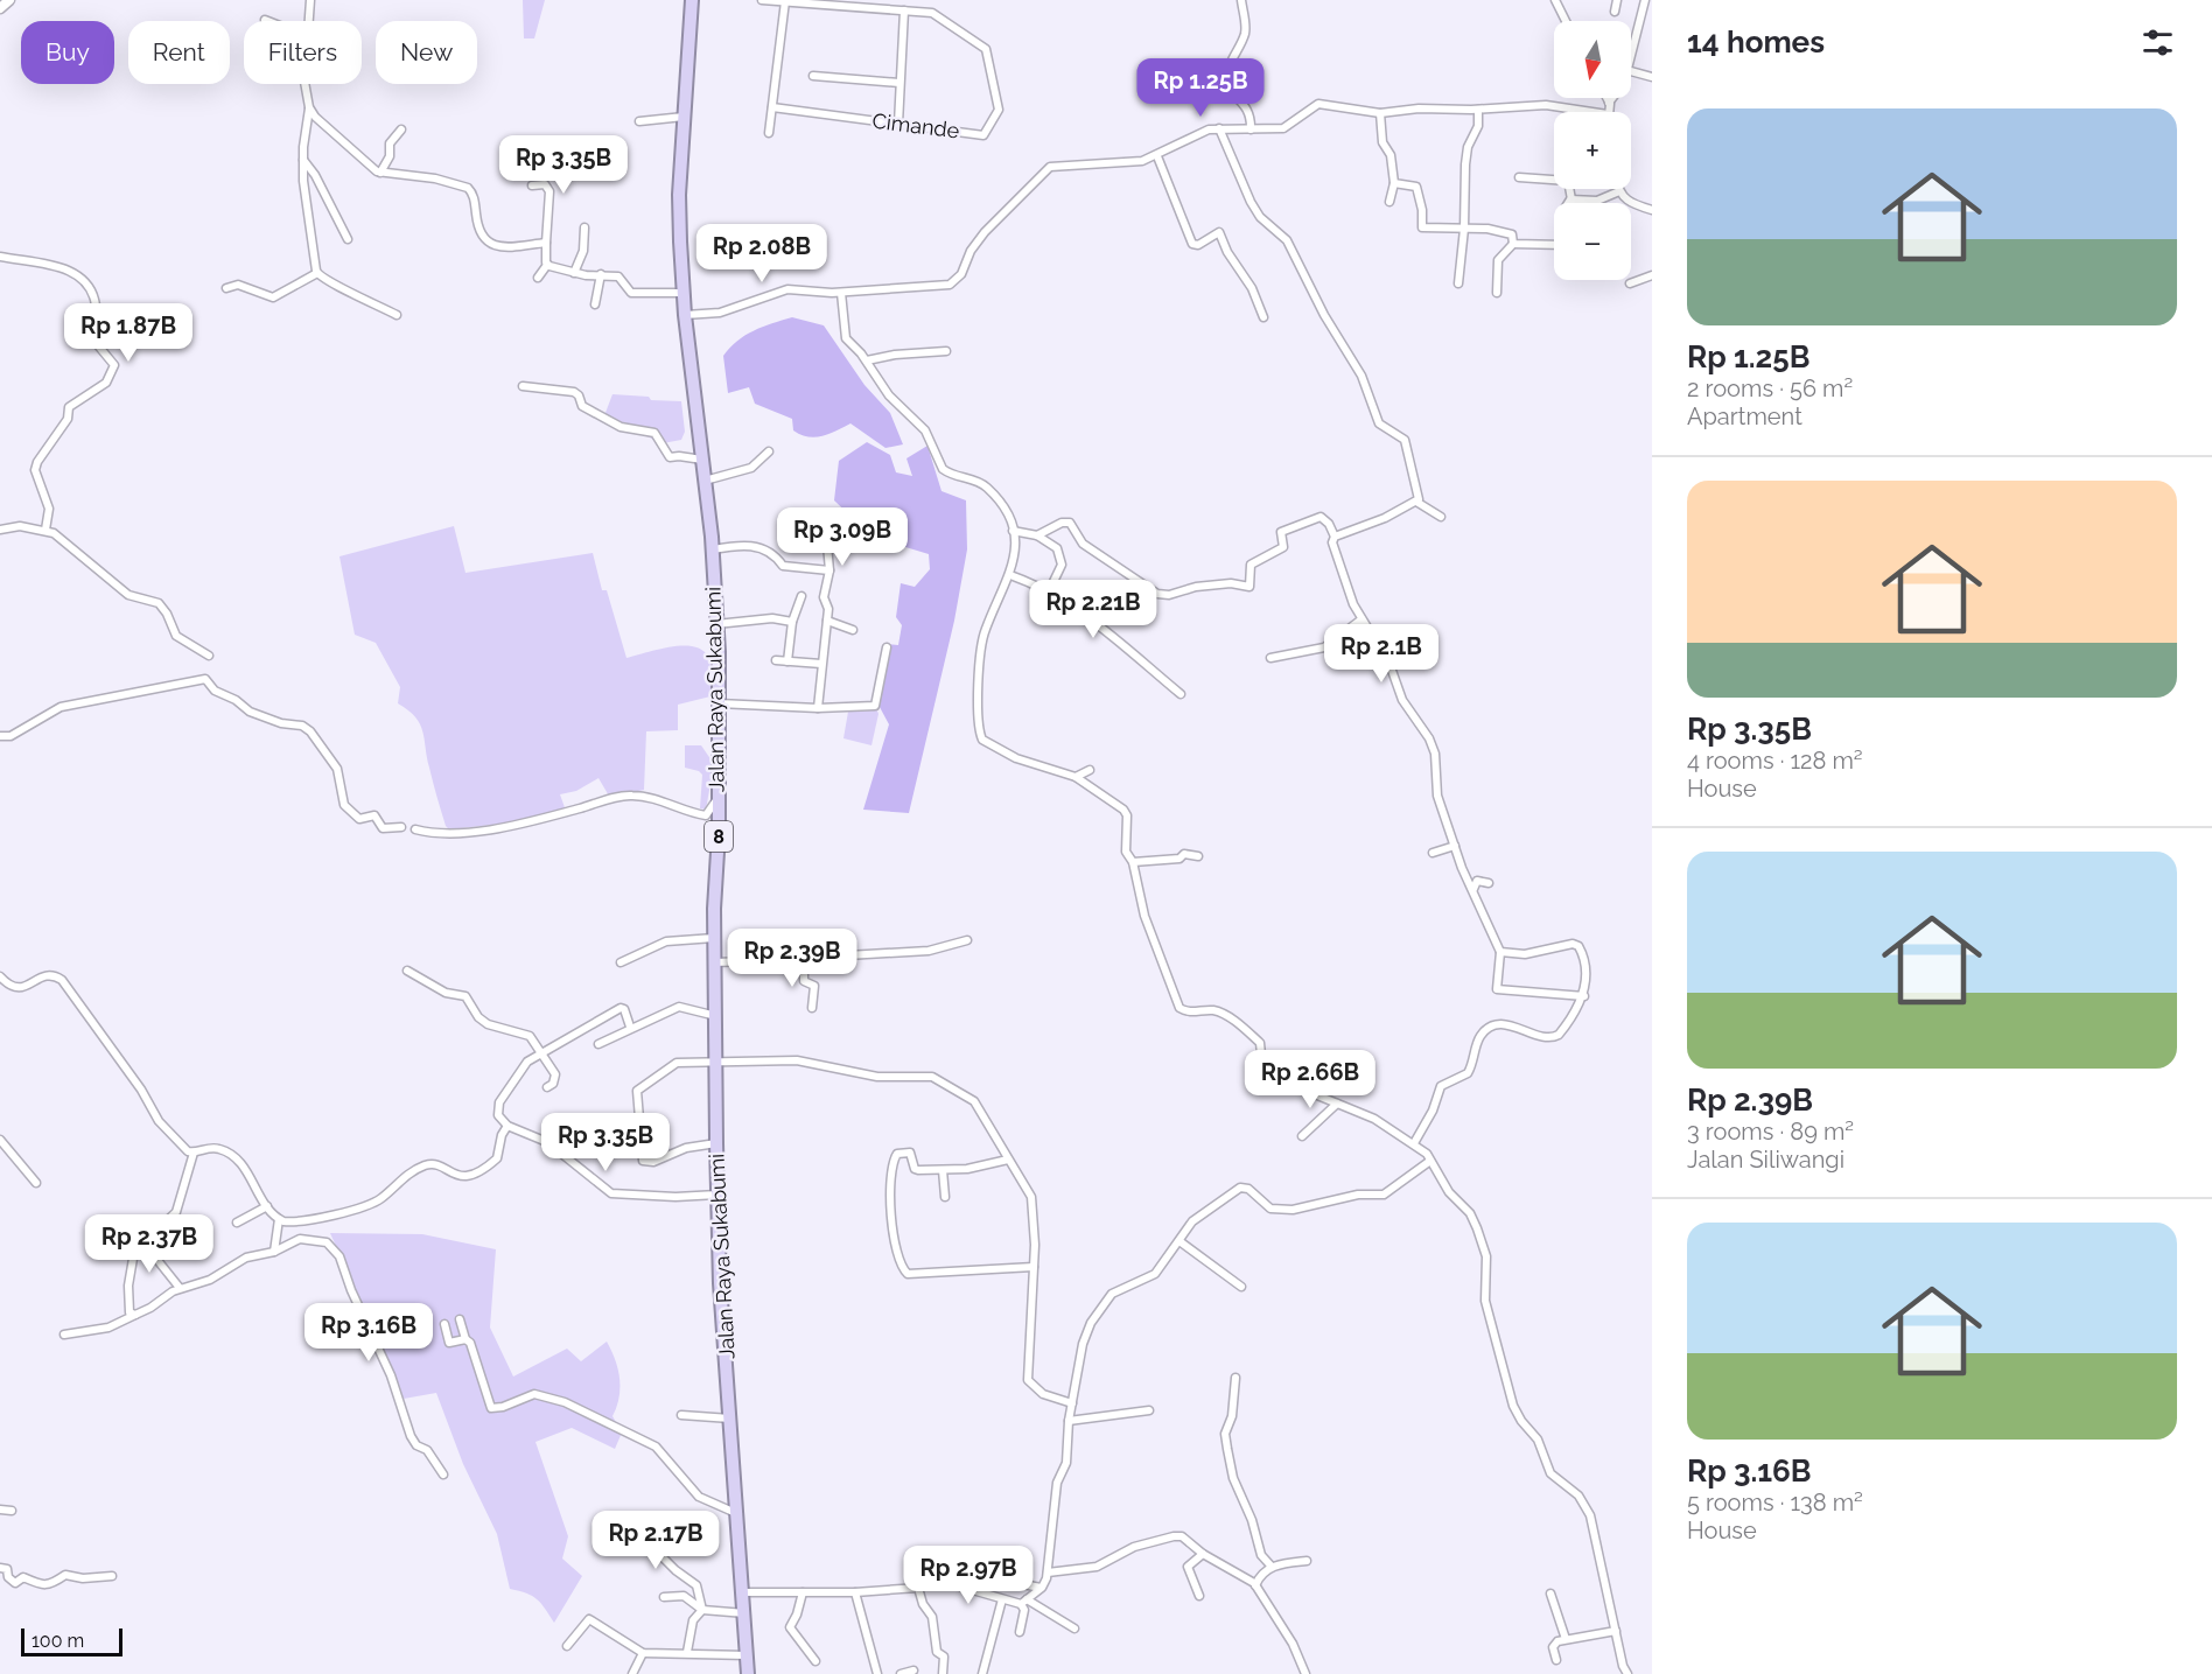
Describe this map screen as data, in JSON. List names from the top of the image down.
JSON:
{
  "streets": {
    "highway": ["Jalan Raya Sukabumi", "8"],
    "street": ["Cimande"]
  },
  "scale_bar": "100 m",
  "north": "bottom",
  "page": {
    "heading": "14 homes",
    "map_buttons": ["+", "−"],
    "chip": [
      "Buy",
      "Rent",
      "Filters",
      "New"
    ],
    "price": [
      "Rp 1.25B",
      "Rp 3.35B",
      "Rp 2.08B",
      "Rp 1.87B",
      "Rp 3.09B",
      "Rp 2.21B",
      "Rp 2.1B",
      "Rp 2.39B",
      "Rp 2.66B",
      "Rp 3.35B",
      "Rp 2.37B",
      "Rp 3.16B",
      "Rp 2.17B",
      "Rp 2.97B"
    ],
    "list": [
      {
        "name": "Rp 1.25B",
        "note": "2 rooms · 56 m² · Apartment"
      },
      {
        "name": "Rp 3.35B",
        "note": "4 rooms · 128 m² · House"
      },
      {
        "name": "Rp 2.39B",
        "note": "3 rooms · 89 m² · Jalan Siliwangi"
      },
      {
        "name": "Rp 3.16B",
        "note": "5 rooms · 138 m² · House"
      }
    ],
    "scale": "100 m"
  }
}
